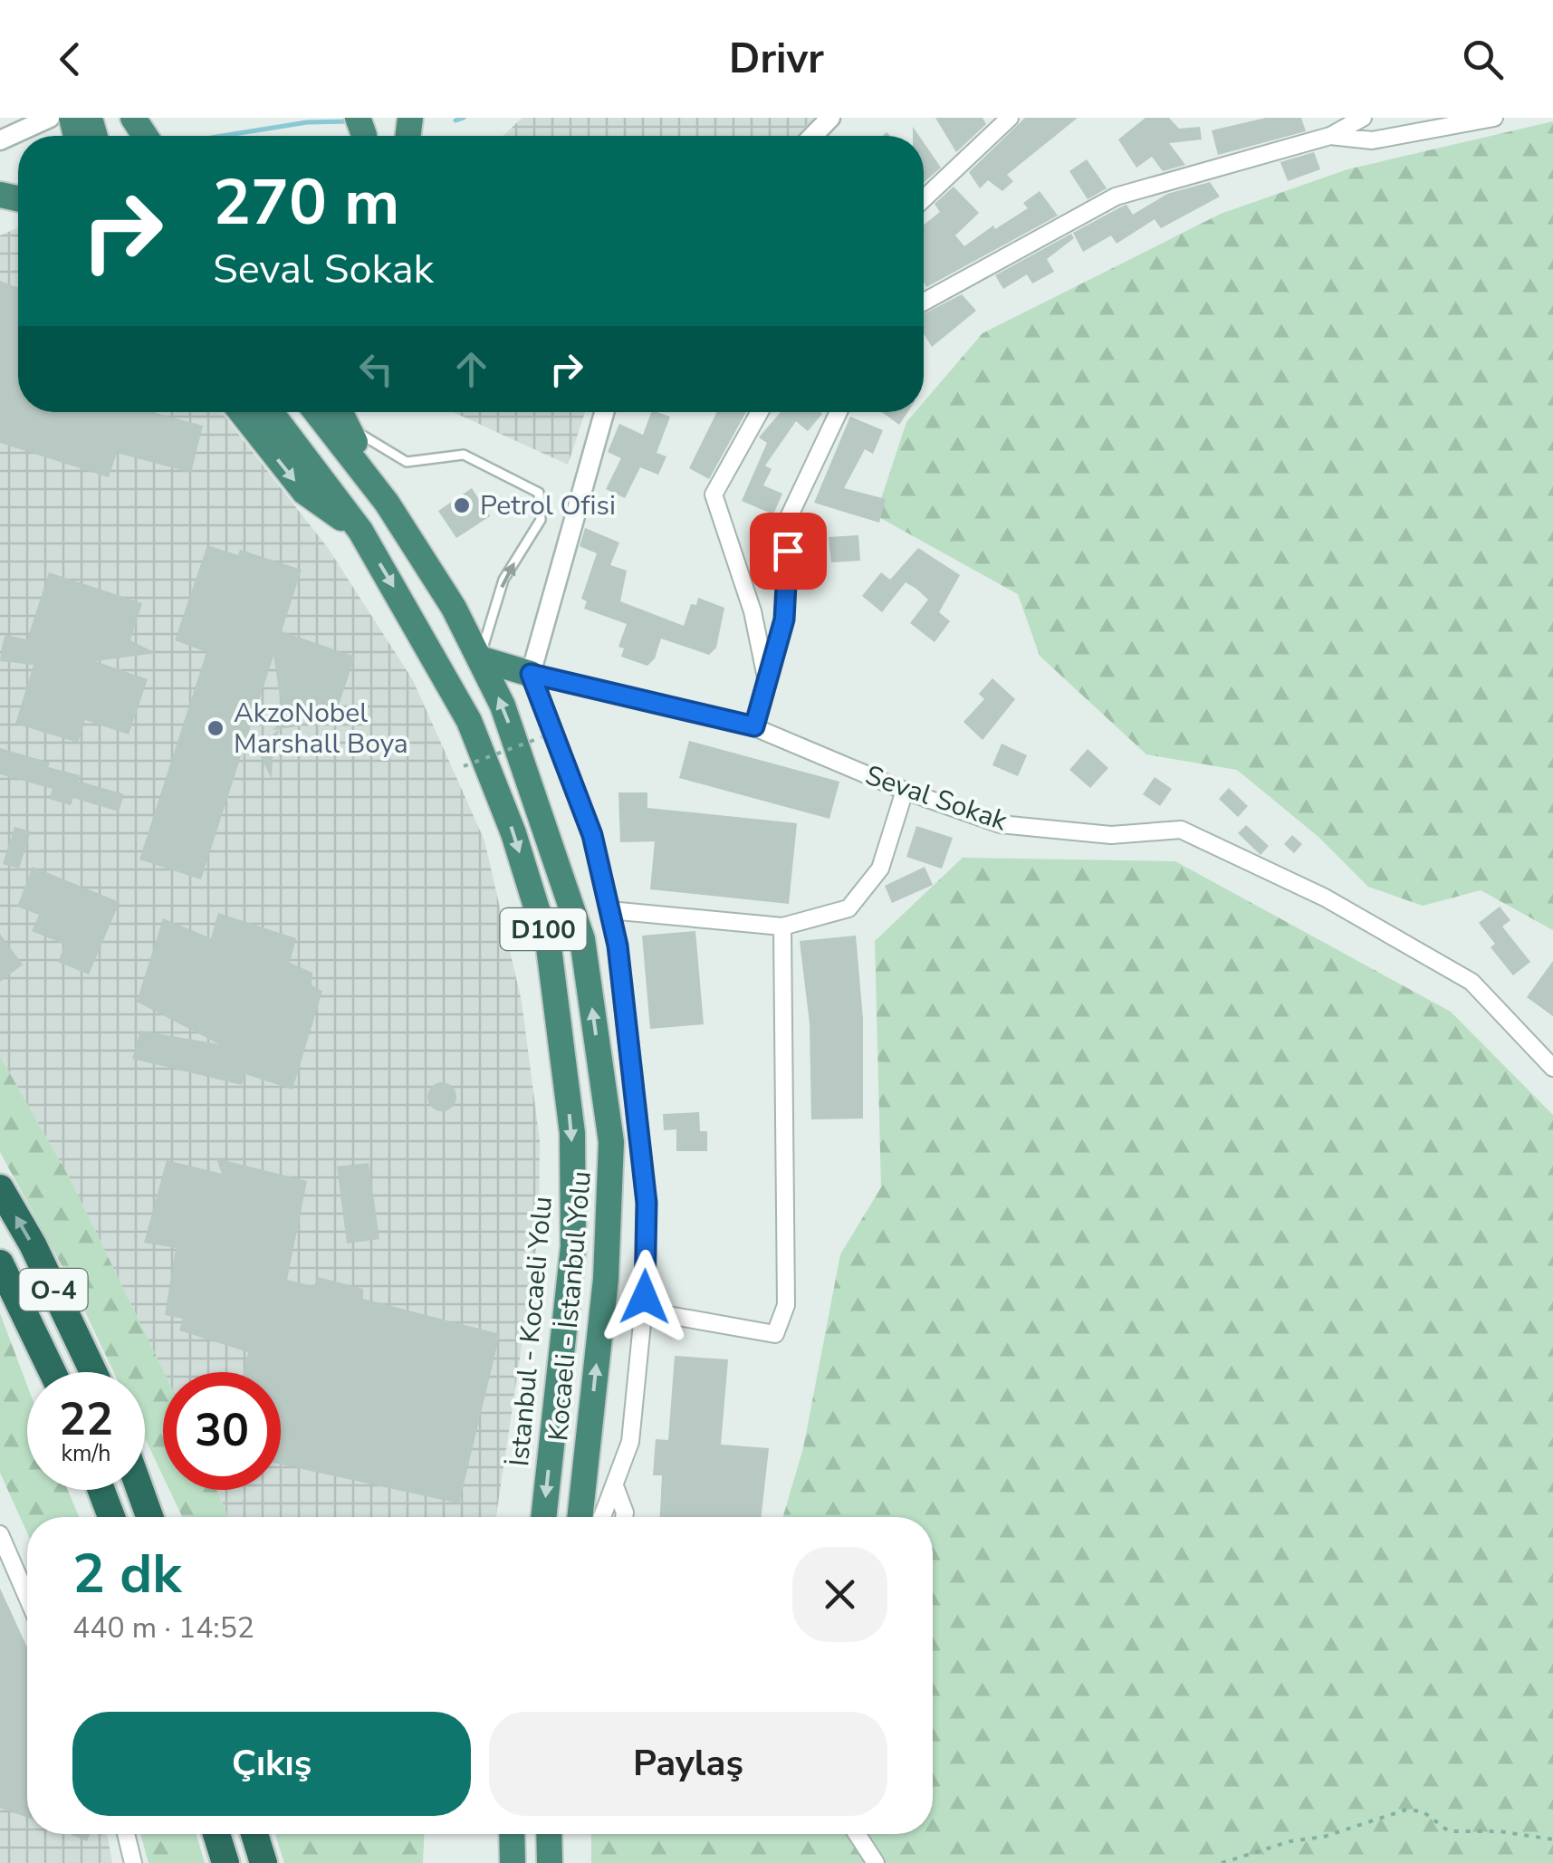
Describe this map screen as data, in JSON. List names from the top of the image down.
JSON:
{
  "streets": {
    "highway": [
      "D100",
      "O-4",
      "Kocaeli - İstanbul Yolu",
      "İstanbul - Kocaeli Yolu"
    ],
    "street": ["Seval Sokak"]
  },
  "one_way": ["Kocaeli - İstanbul Yolu", "İstanbul - Kocaeli Yolu"],
  "places": ["Petrol Ofisi", "AkzoNobel Marshall Boya"],
  "page": {
    "header": "Drivr",
    "turn": ["270 m", "Seval Sokak"],
    "speed": "22 km/h",
    "limit": "30",
    "heading": ["2 dk", "440 m · 14:52"],
    "buttons": ["Çıkış", "Paylaş"]
  }
}
